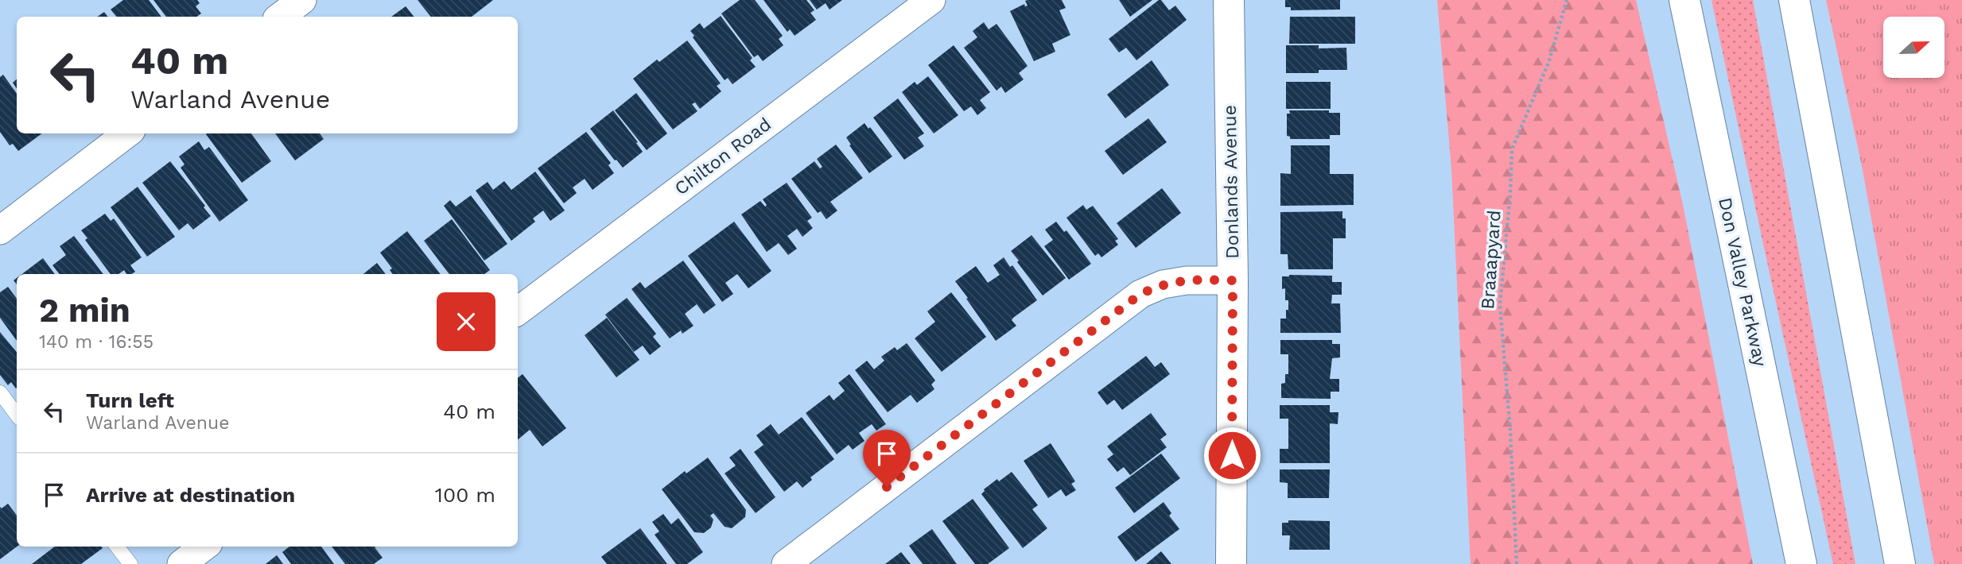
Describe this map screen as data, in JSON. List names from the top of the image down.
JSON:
{
  "streets": {
    "main road": ["Donlands Avenue", "Don Valley Parkway"],
    "street": ["Chilton Road"],
    "path": ["Braaapyard"]
  },
  "north": "right",
  "page": {
    "turn": ["40 m", "Warland Avenue"],
    "heading": ["2 min", "140 m · 16:55"],
    "list": [
      {
        "name": "Turn left",
        "note": "Warland Avenue",
        "value": "40 m"
      },
      {
        "name": "Arrive at destination",
        "value": "100 m"
      }
    ]
  }
}
